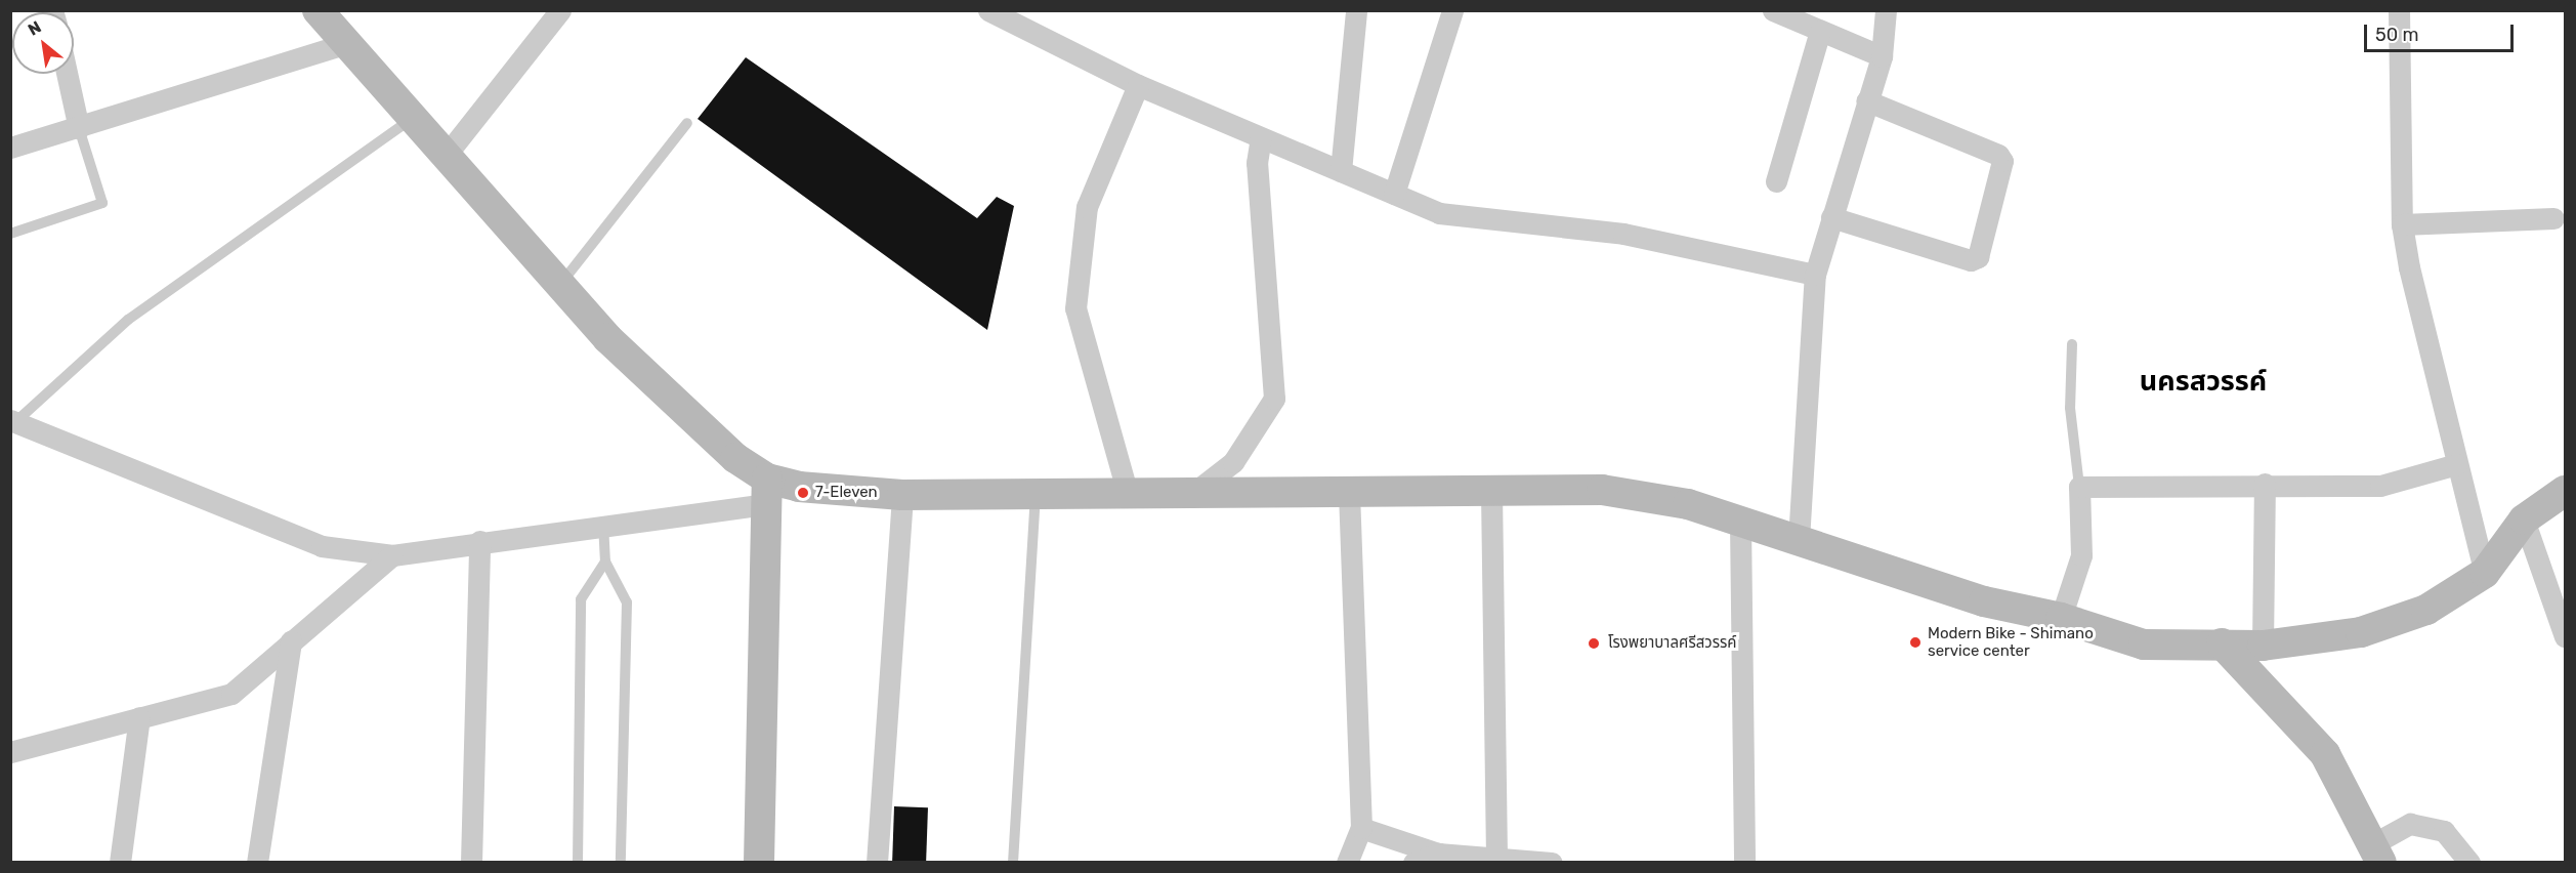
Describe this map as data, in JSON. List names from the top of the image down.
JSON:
{
  "districts": ["นครสวรรค์"],
  "places": ["7-Eleven", "Modern Bike - Shimano service center", "โรงพยาบาลศรีสวรรค์"],
  "scale_bar": "50 m",
  "north": "top left"
}
